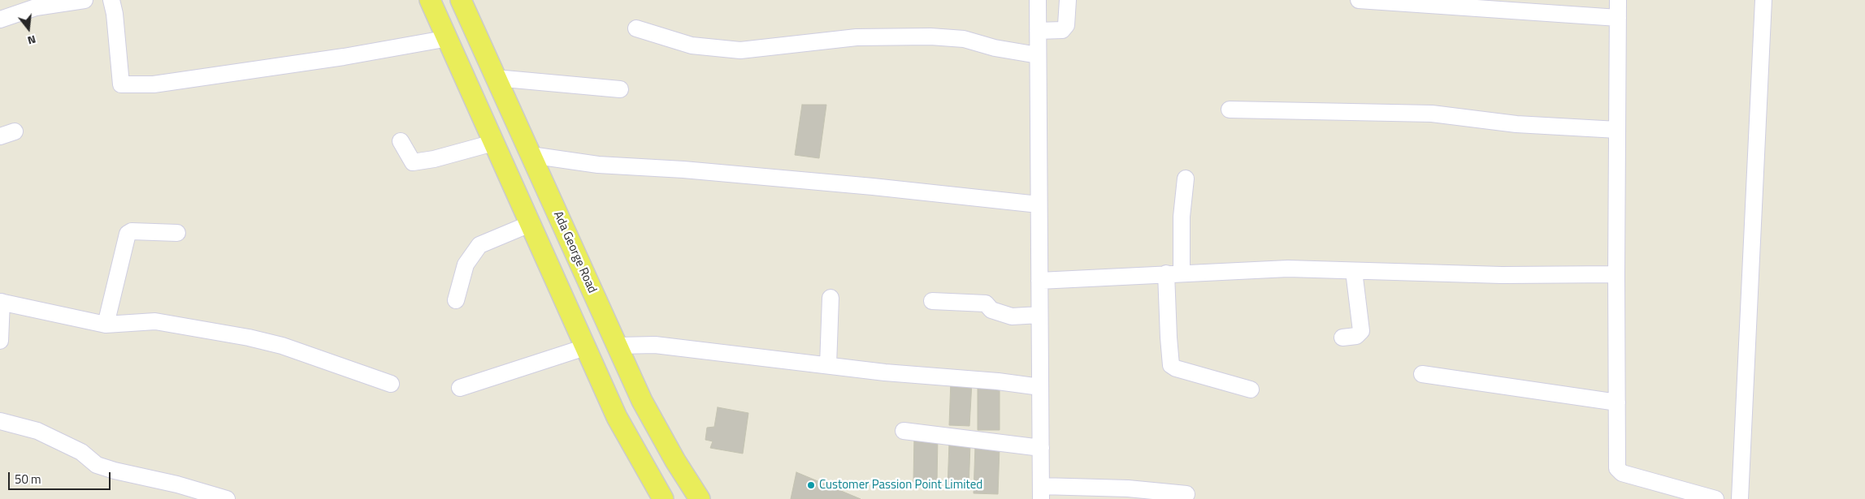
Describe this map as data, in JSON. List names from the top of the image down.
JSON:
{
  "streets": {
    "main road": ["Ada George Road"]
  },
  "places": ["Customer Passion Point Limited"],
  "scale_bar": "50 m",
  "north": "bottom"
}
